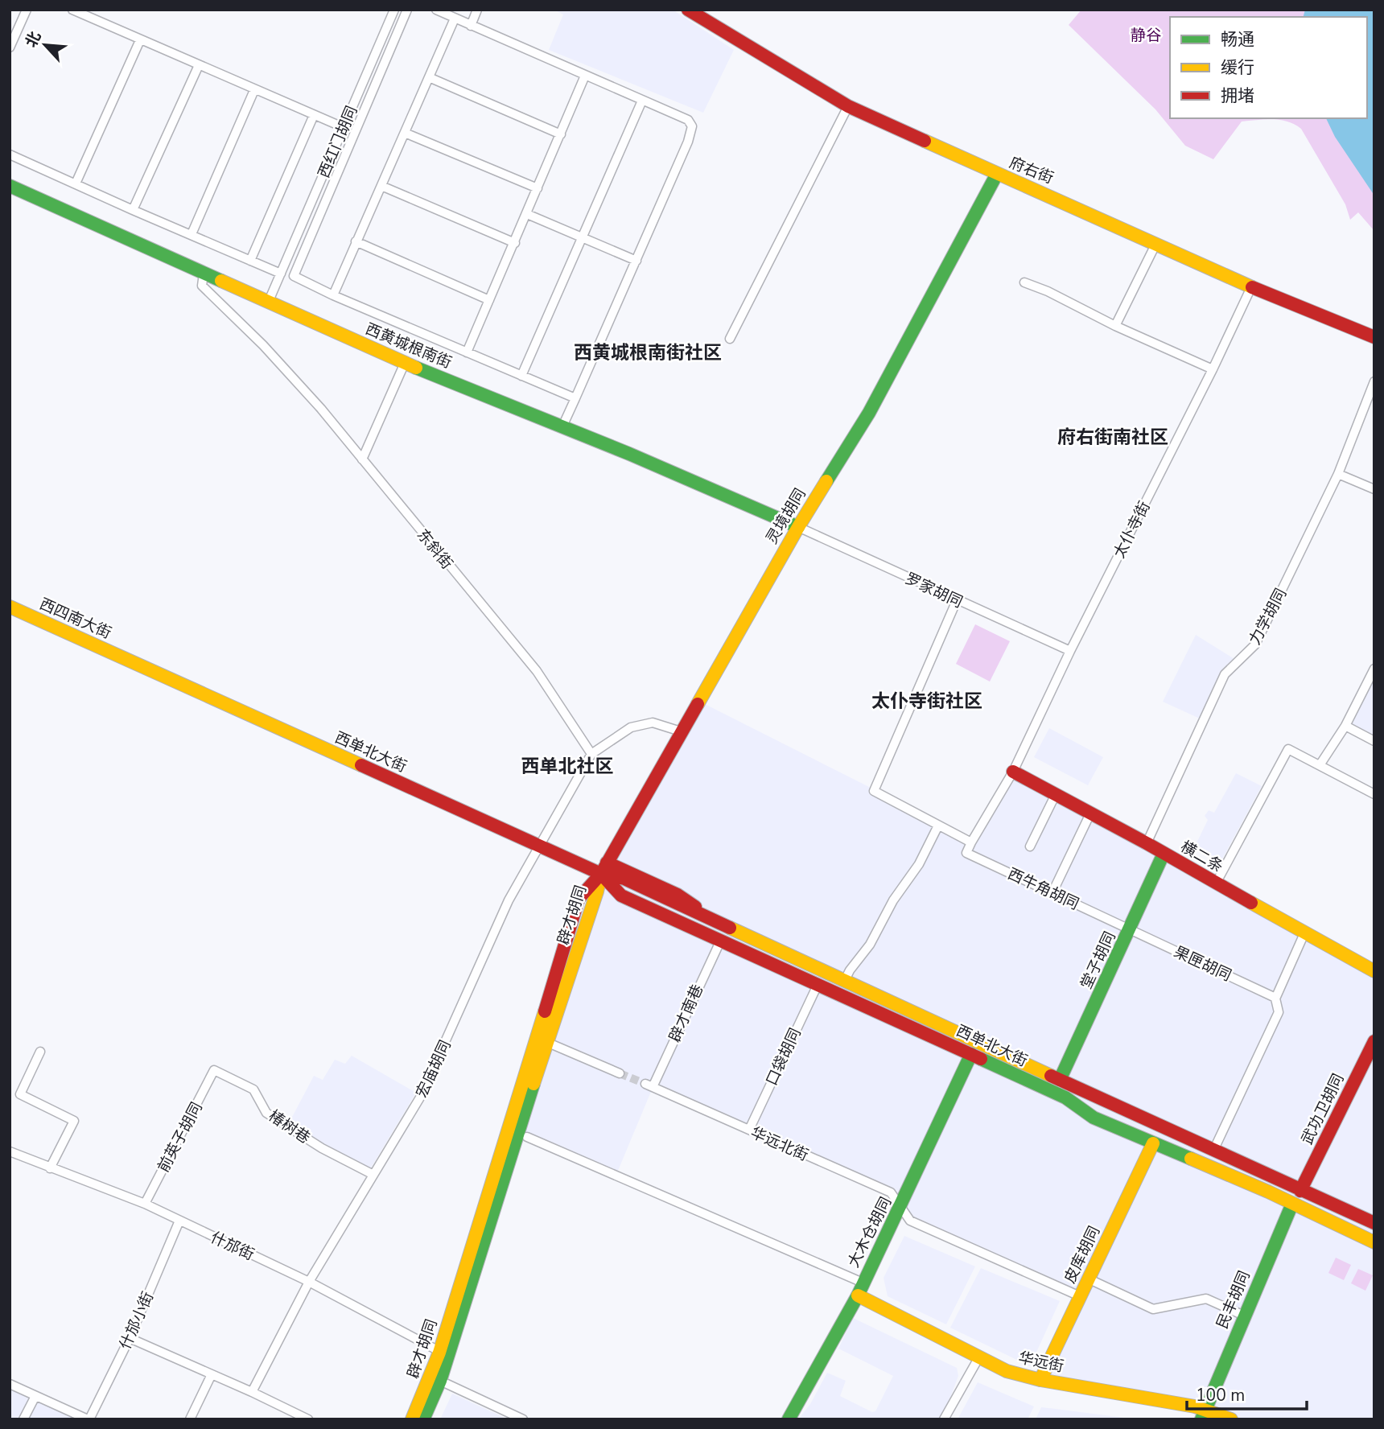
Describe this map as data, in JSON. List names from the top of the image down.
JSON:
{
  "streets": {
    "main road": [
      "府右街",
      "西黄城根南街",
      "灵境胡同",
      "西四南大街",
      "西单北大街",
      "横二条",
      "辟才胡同",
      "堂子胡同",
      "武功卫胡同",
      "大木仓胡同",
      "皮库胡同",
      "民丰胡同",
      "华远街"
    ],
    "street": [
      "西红门胡同",
      "太仆寺街",
      "东斜街",
      "罗家胡同",
      "力学胡同",
      "西牛角胡同",
      "果匣胡同",
      "辟才南巷",
      "口袋胡同",
      "宏庙胡同",
      "椿树巷",
      "前英子胡同",
      "华远北街",
      "什邡街",
      "什邡小街"
    ]
  },
  "crossings": [
    ["西红门胡同", "西黄城根南街"],
    ["府右街", "灵境胡同"],
    ["府右街", "太仆寺街"],
    ["西黄城根南街", "灵境胡同"],
    ["西黄城根南街", "东斜街"],
    ["西黄城根南街", "罗家胡同"],
    ["灵境胡同", "罗家胡同"],
    ["灵境胡同", "西单北大街"],
    ["灵境胡同", "辟才胡同"],
    ["太仆寺街", "罗家胡同"],
    ["太仆寺街", "横二条"],
    ["太仆寺街", "西牛角胡同"],
    ["力学胡同", "横二条"],
    ["西四南大街", "西单北大街"],
    ["西单北大街", "辟才胡同"],
    ["西单北大街", "堂子胡同"],
    ["西单北大街", "辟才南巷"],
    ["西单北大街", "口袋胡同"],
    ["西单北大街", "宏庙胡同"],
    ["西单北大街", "武功卫胡同"],
    ["西单北大街", "大木仓胡同"],
    ["西单北大街", "皮库胡同"],
    ["西单北大街", "民丰胡同"],
    ["横二条", "堂子胡同"],
    ["西牛角胡同", "堂子胡同"],
    ["西牛角胡同", "果匣胡同"],
    ["辟才胡同", "什邡街"],
    ["堂子胡同", "果匣胡同"],
    ["辟才南巷", "华远北街"],
    ["口袋胡同", "华远北街"],
    ["宏庙胡同", "椿树巷"],
    ["宏庙胡同", "什邡街"],
    ["椿树巷", "前英子胡同"],
    ["前英子胡同", "什邡街"],
    ["华远北街", "大木仓胡同"],
    ["华远北街", "皮库胡同"],
    ["大木仓胡同", "华远街"],
    ["什邡街", "什邡小街"],
    ["皮库胡同", "华远街"],
    ["民丰胡同", "华远街"]
  ],
  "districts": [
    "西黄城根南街社区",
    "府右街南社区",
    "太仆寺街社区",
    "西单北社区"
  ],
  "parks": ["静谷"],
  "legend": ["畅通", "缓行", "拥堵"],
  "scale_bar": "100 m",
  "north": "top left"
}
